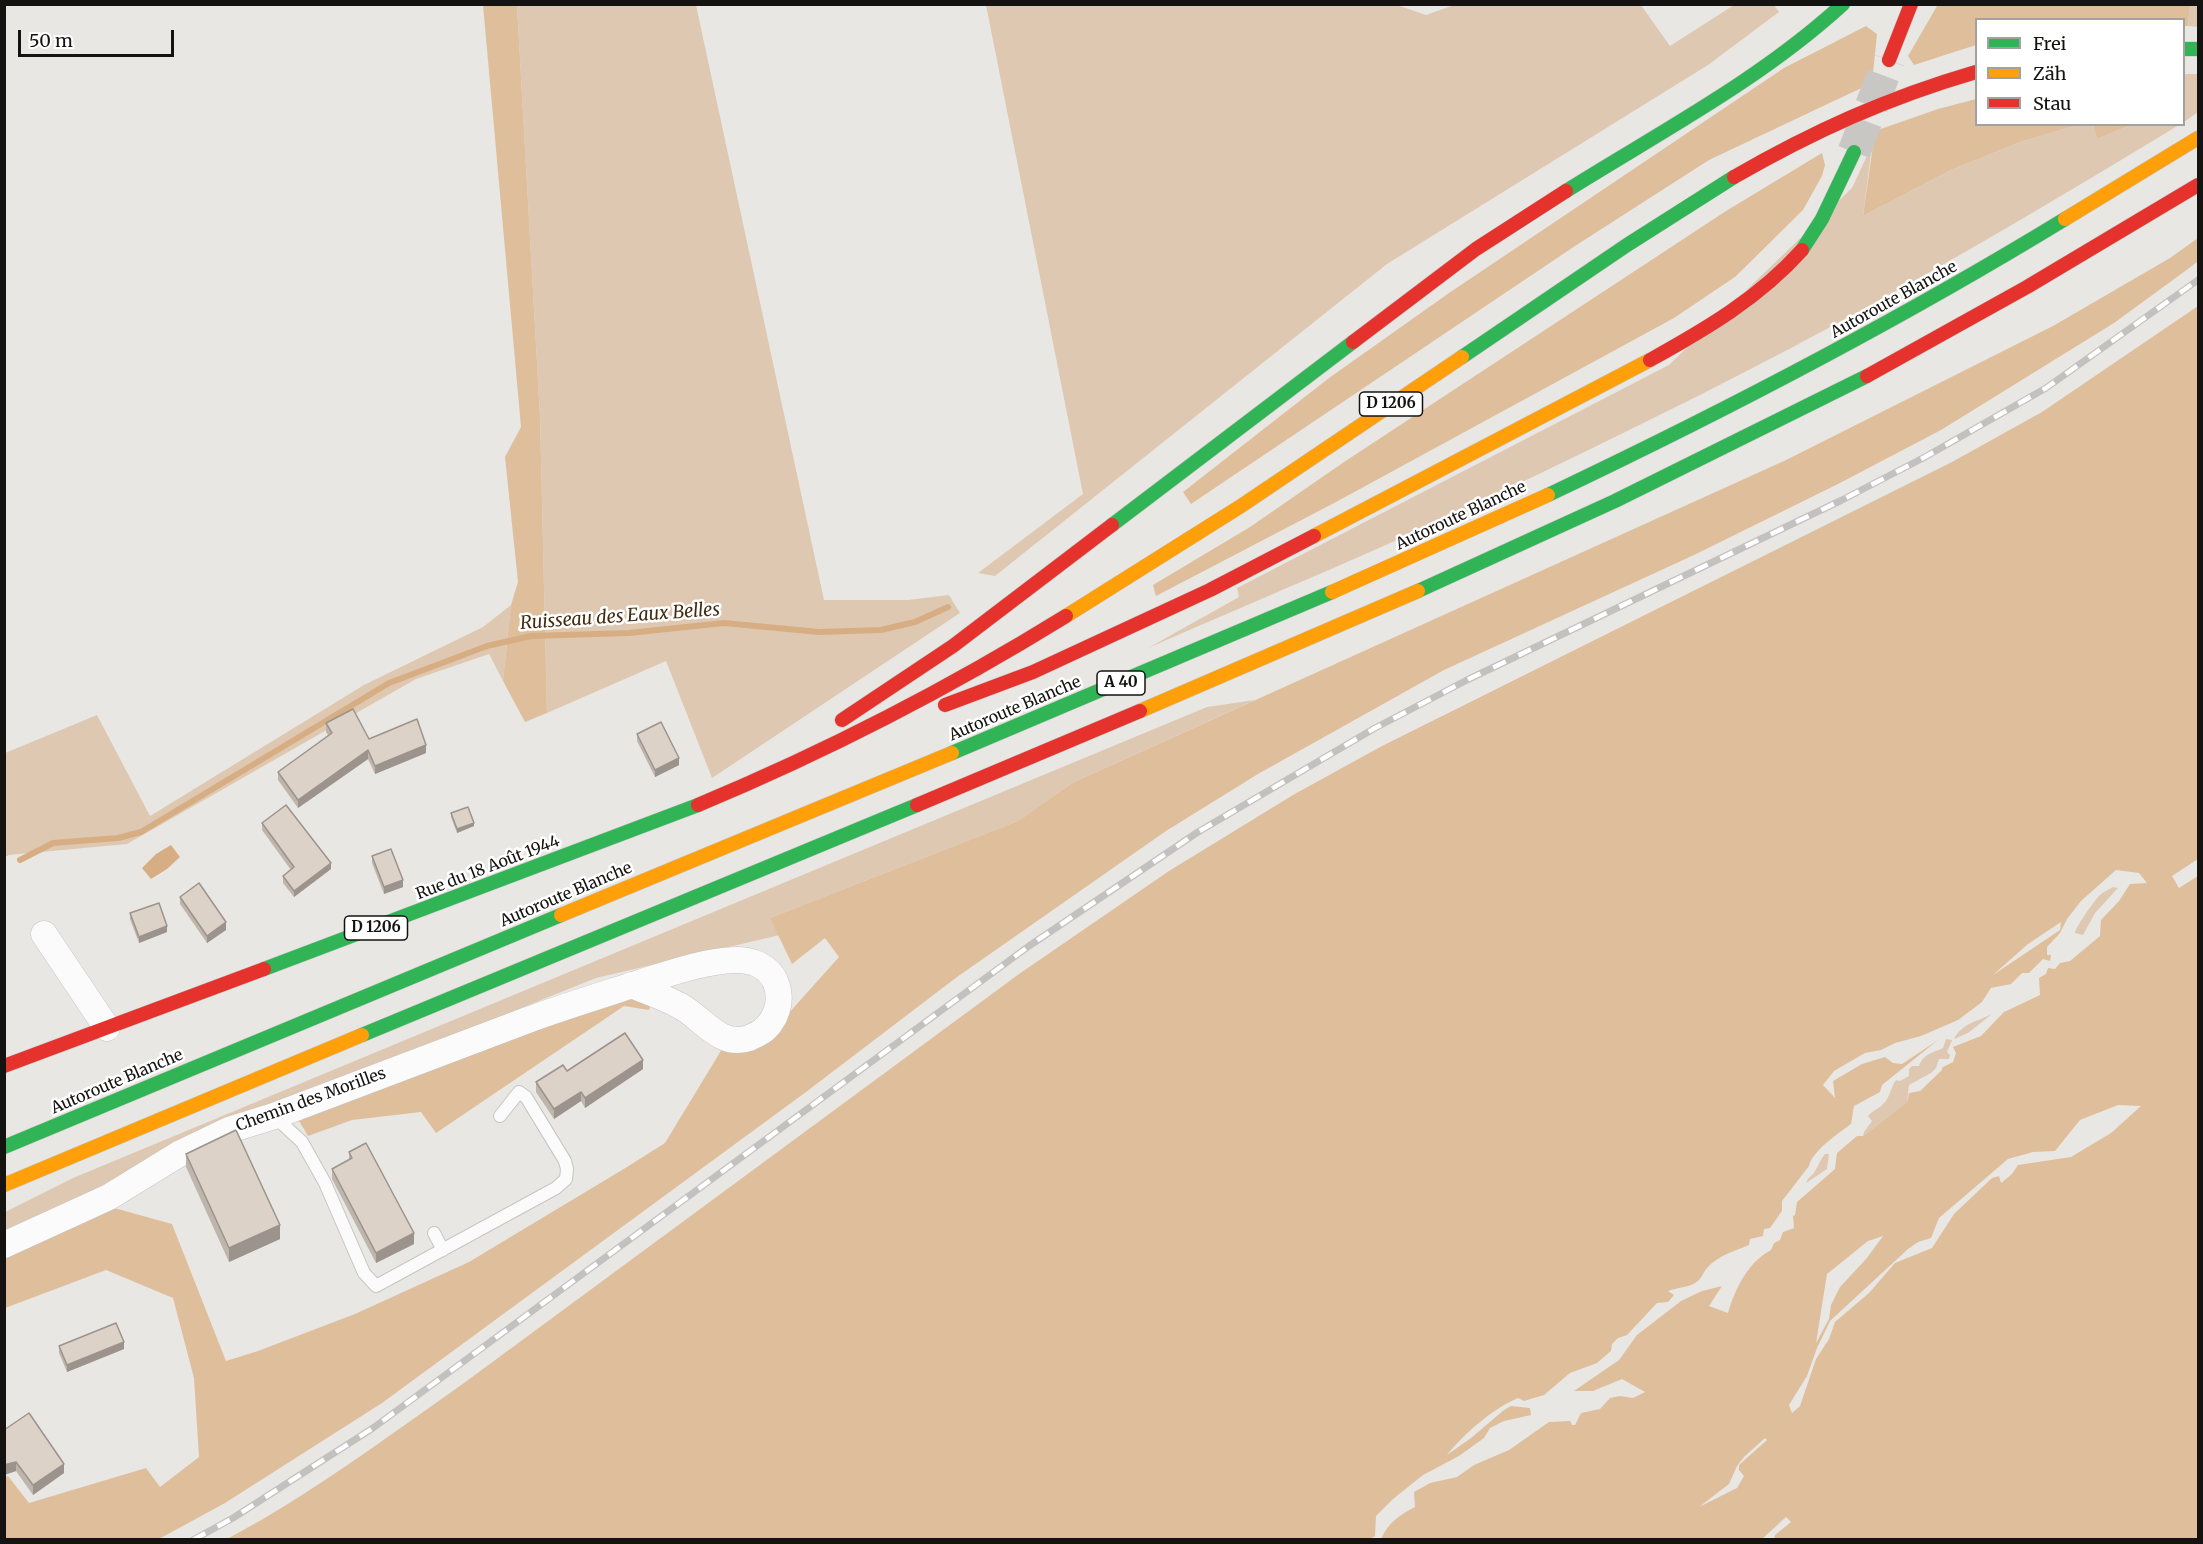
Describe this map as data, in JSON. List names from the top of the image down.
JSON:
{
  "streets": {
    "main road": [
      "Autoroute Blanche",
      "D 1206",
      "A 40",
      "Rue du 18 Août 1944"
    ],
    "street": ["Chemin des Morilles"]
  },
  "crossings": [
    ["D 1206", "Rue du 18 Août 1944"]
  ],
  "water": ["Ruisseau des Eaux Belles"],
  "legend": ["Frei", "Zäh", "Stau"],
  "scale_bar": "50 m"
}
